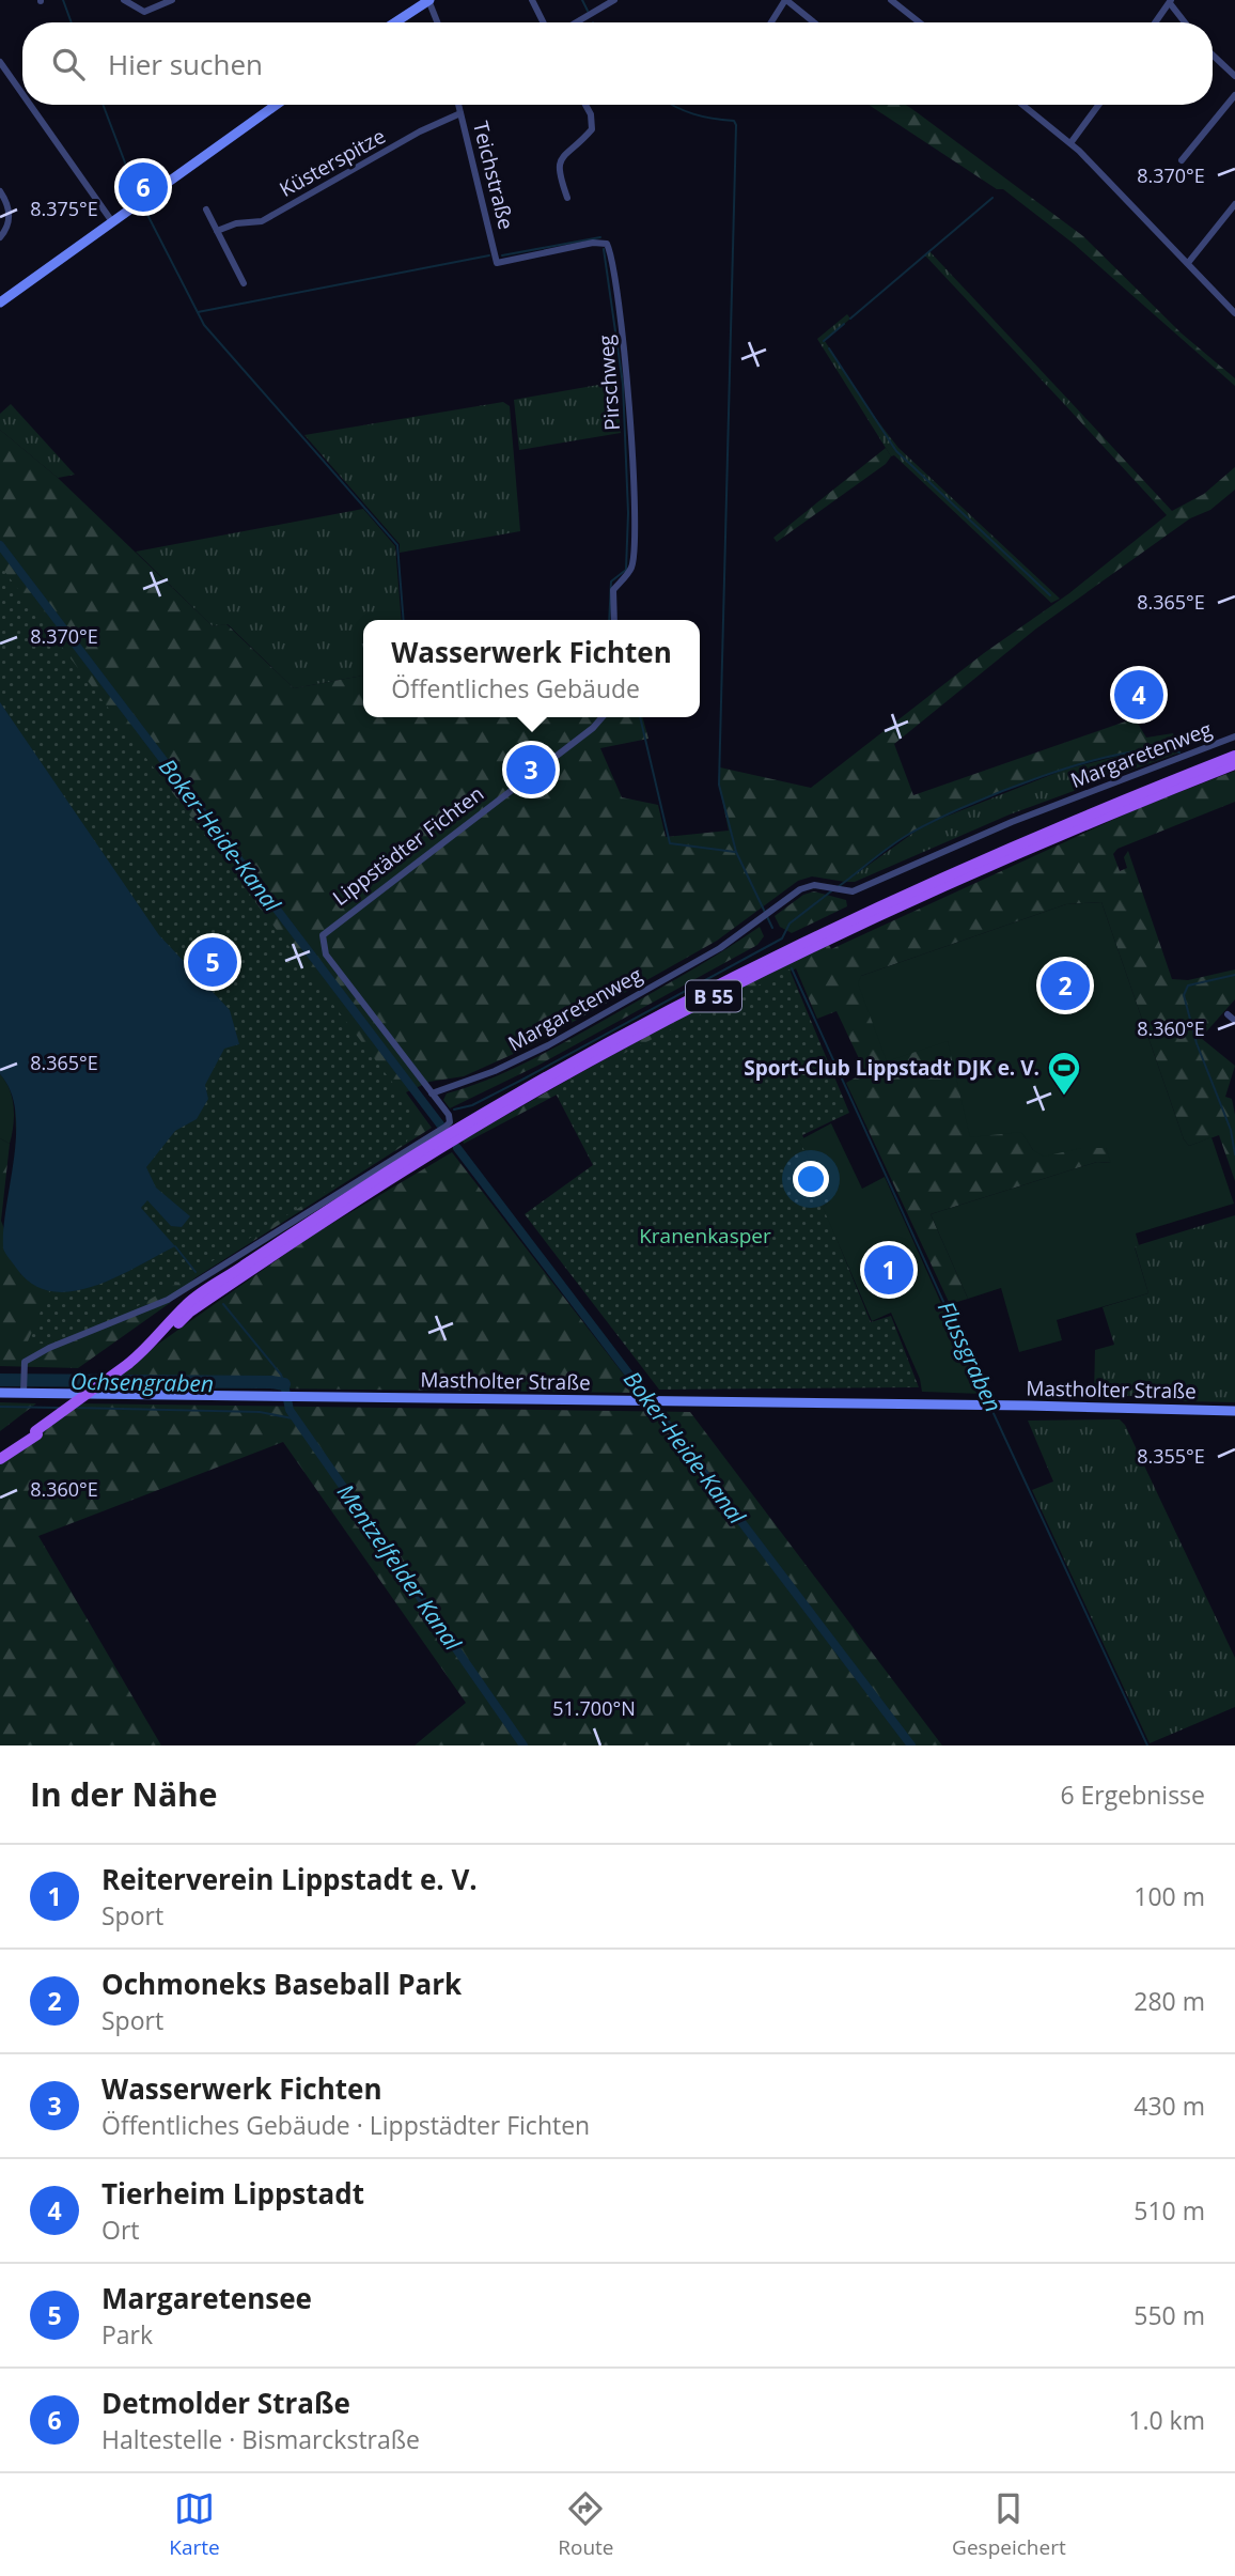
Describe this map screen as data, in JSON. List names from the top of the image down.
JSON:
{
  "streets": {
    "main road": ["B 55"],
    "street": [
      "Küsterspitze",
      "Teichstraße",
      "Pirschweg",
      "Margaretenweg",
      "Lippstädter Fichten",
      "Mastholter Straße"
    ]
  },
  "crossings": [
    ["Küsterspitze", "Teichstraße"],
    ["Teichstraße", "Pirschweg"],
    ["Margaretenweg", "Lippstädter Fichten"]
  ],
  "water": [
    "Boker-Heide-Kanal",
    "Flussgraben",
    "Ochsengraben",
    "Mentzelfelder Kanal"
  ],
  "parks": ["Kranenkasper"],
  "places": {
    "sports": ["Sport-Club Lippstadt DJK e. V."]
  },
  "page": {
    "search": "Hier suchen",
    "pins": [
      "6",
      "4",
      "3",
      "5",
      "2",
      "1"
    ],
    "popup": ["Wasserwerk Fichten", "Öffentliches Gebäude"],
    "heading": ["In der Nähe", "6 Ergebnisse"],
    "list": [
      {
        "mark": "1",
        "name": "Reiterverein Lippstadt e. V.",
        "note": "Sport",
        "value": "100 m"
      },
      {
        "mark": "2",
        "name": "Ochmoneks Baseball Park",
        "note": "Sport",
        "value": "280 m"
      },
      {
        "mark": "3",
        "name": "Wasserwerk Fichten",
        "note": "Öffentliches Gebäude · Lippstädter Fichten",
        "value": "430 m"
      },
      {
        "mark": "4",
        "name": "Tierheim Lippstadt",
        "note": "Ort",
        "value": "510 m"
      },
      {
        "mark": "5",
        "name": "Margaretensee",
        "note": "Park",
        "value": "550 m"
      },
      {
        "mark": "6",
        "name": "Detmolder Straße",
        "note": "Haltestelle · Bismarckstraße",
        "value": "1.0 km"
      }
    ],
    "nav": ["Karte", "Route", "Gespeichert"]
  },
  "coordinates": [
    "8.370°E",
    "8.375°E",
    "8.365°E",
    "8.360°E",
    "8.355°E",
    "51.700°N"
  ]
}
